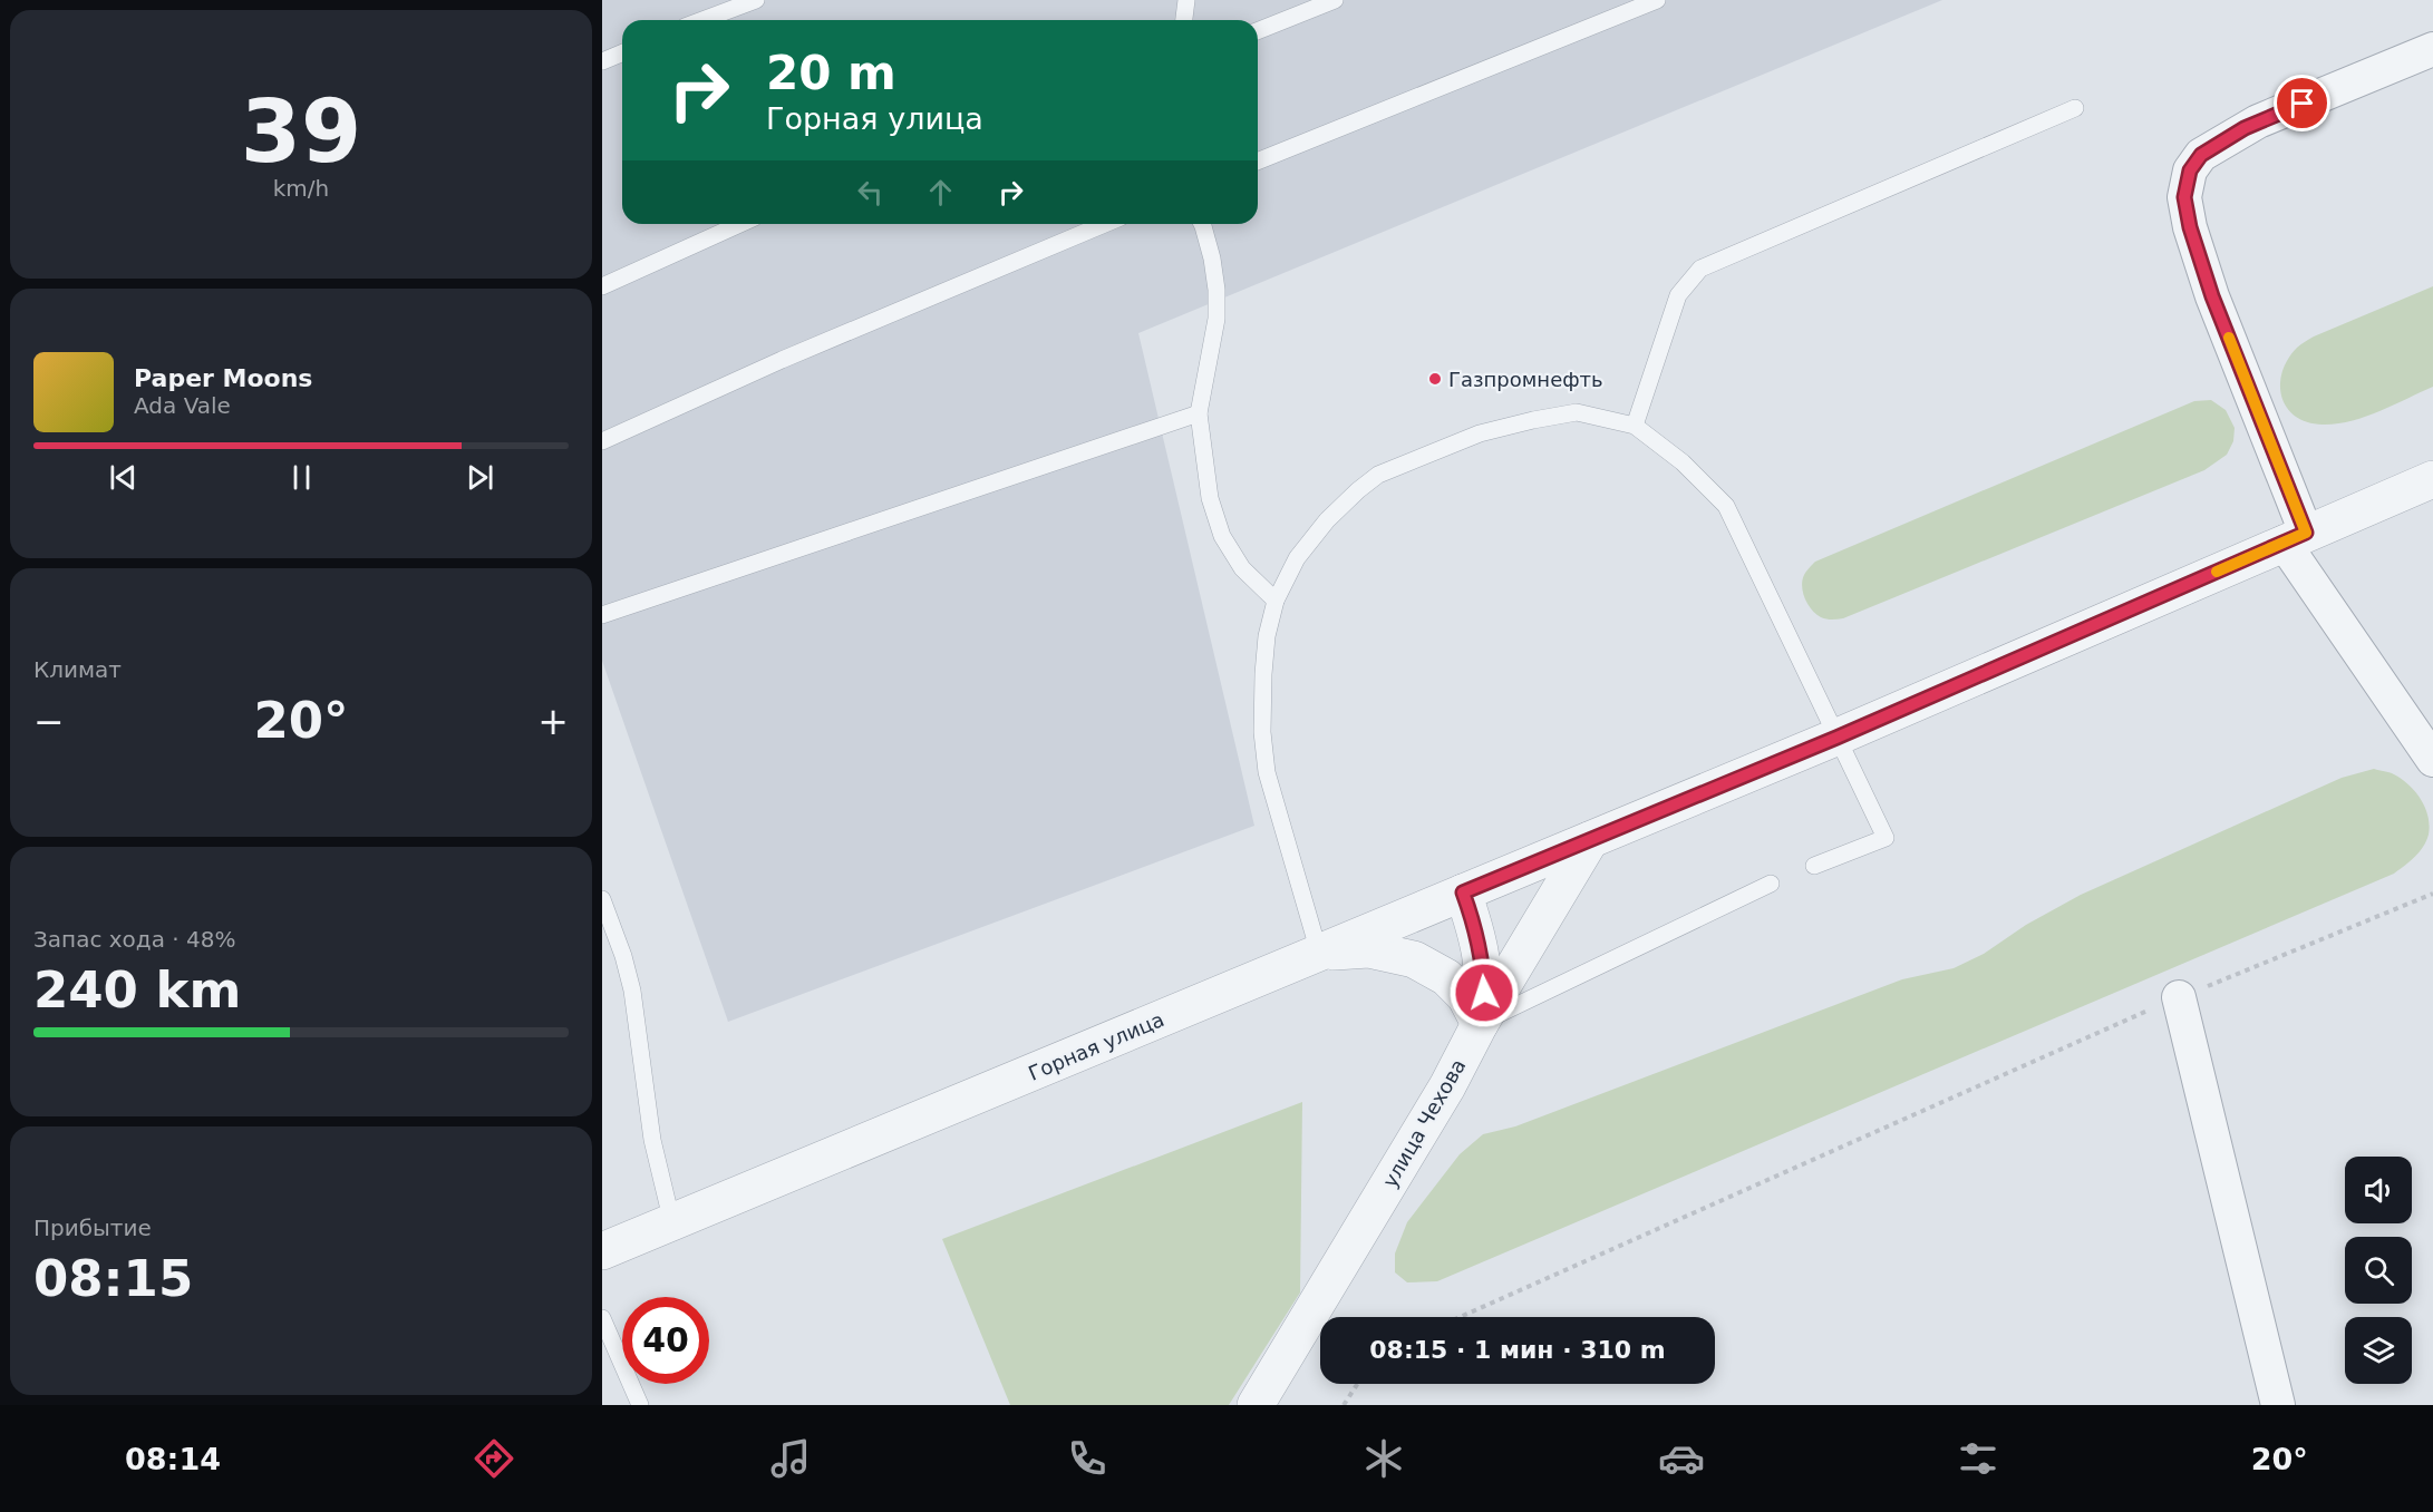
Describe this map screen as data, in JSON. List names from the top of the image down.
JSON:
{
  "streets": {
    "street": ["Горная улица", "улица Чехова"]
  },
  "crossings": [
    ["Горная улица", "улица Чехова"]
  ],
  "places": ["Газпромнефть"],
  "page": {
    "tile": [
      ["39", "km/h"],
      "Климат",
      ["Запас хода · 48%", "240 km"],
      ["Прибытие", "08:15"]
    ],
    "turn": ["20 m", "Горная улица"],
    "song": ["Paper Moons", "Ada Vale"],
    "heat": ["−", "20°", "+"],
    "limit": "40",
    "trip": "08:15 · 1 мин · 310 m",
    "tabs": ["08:14", "20°"]
  }
}
